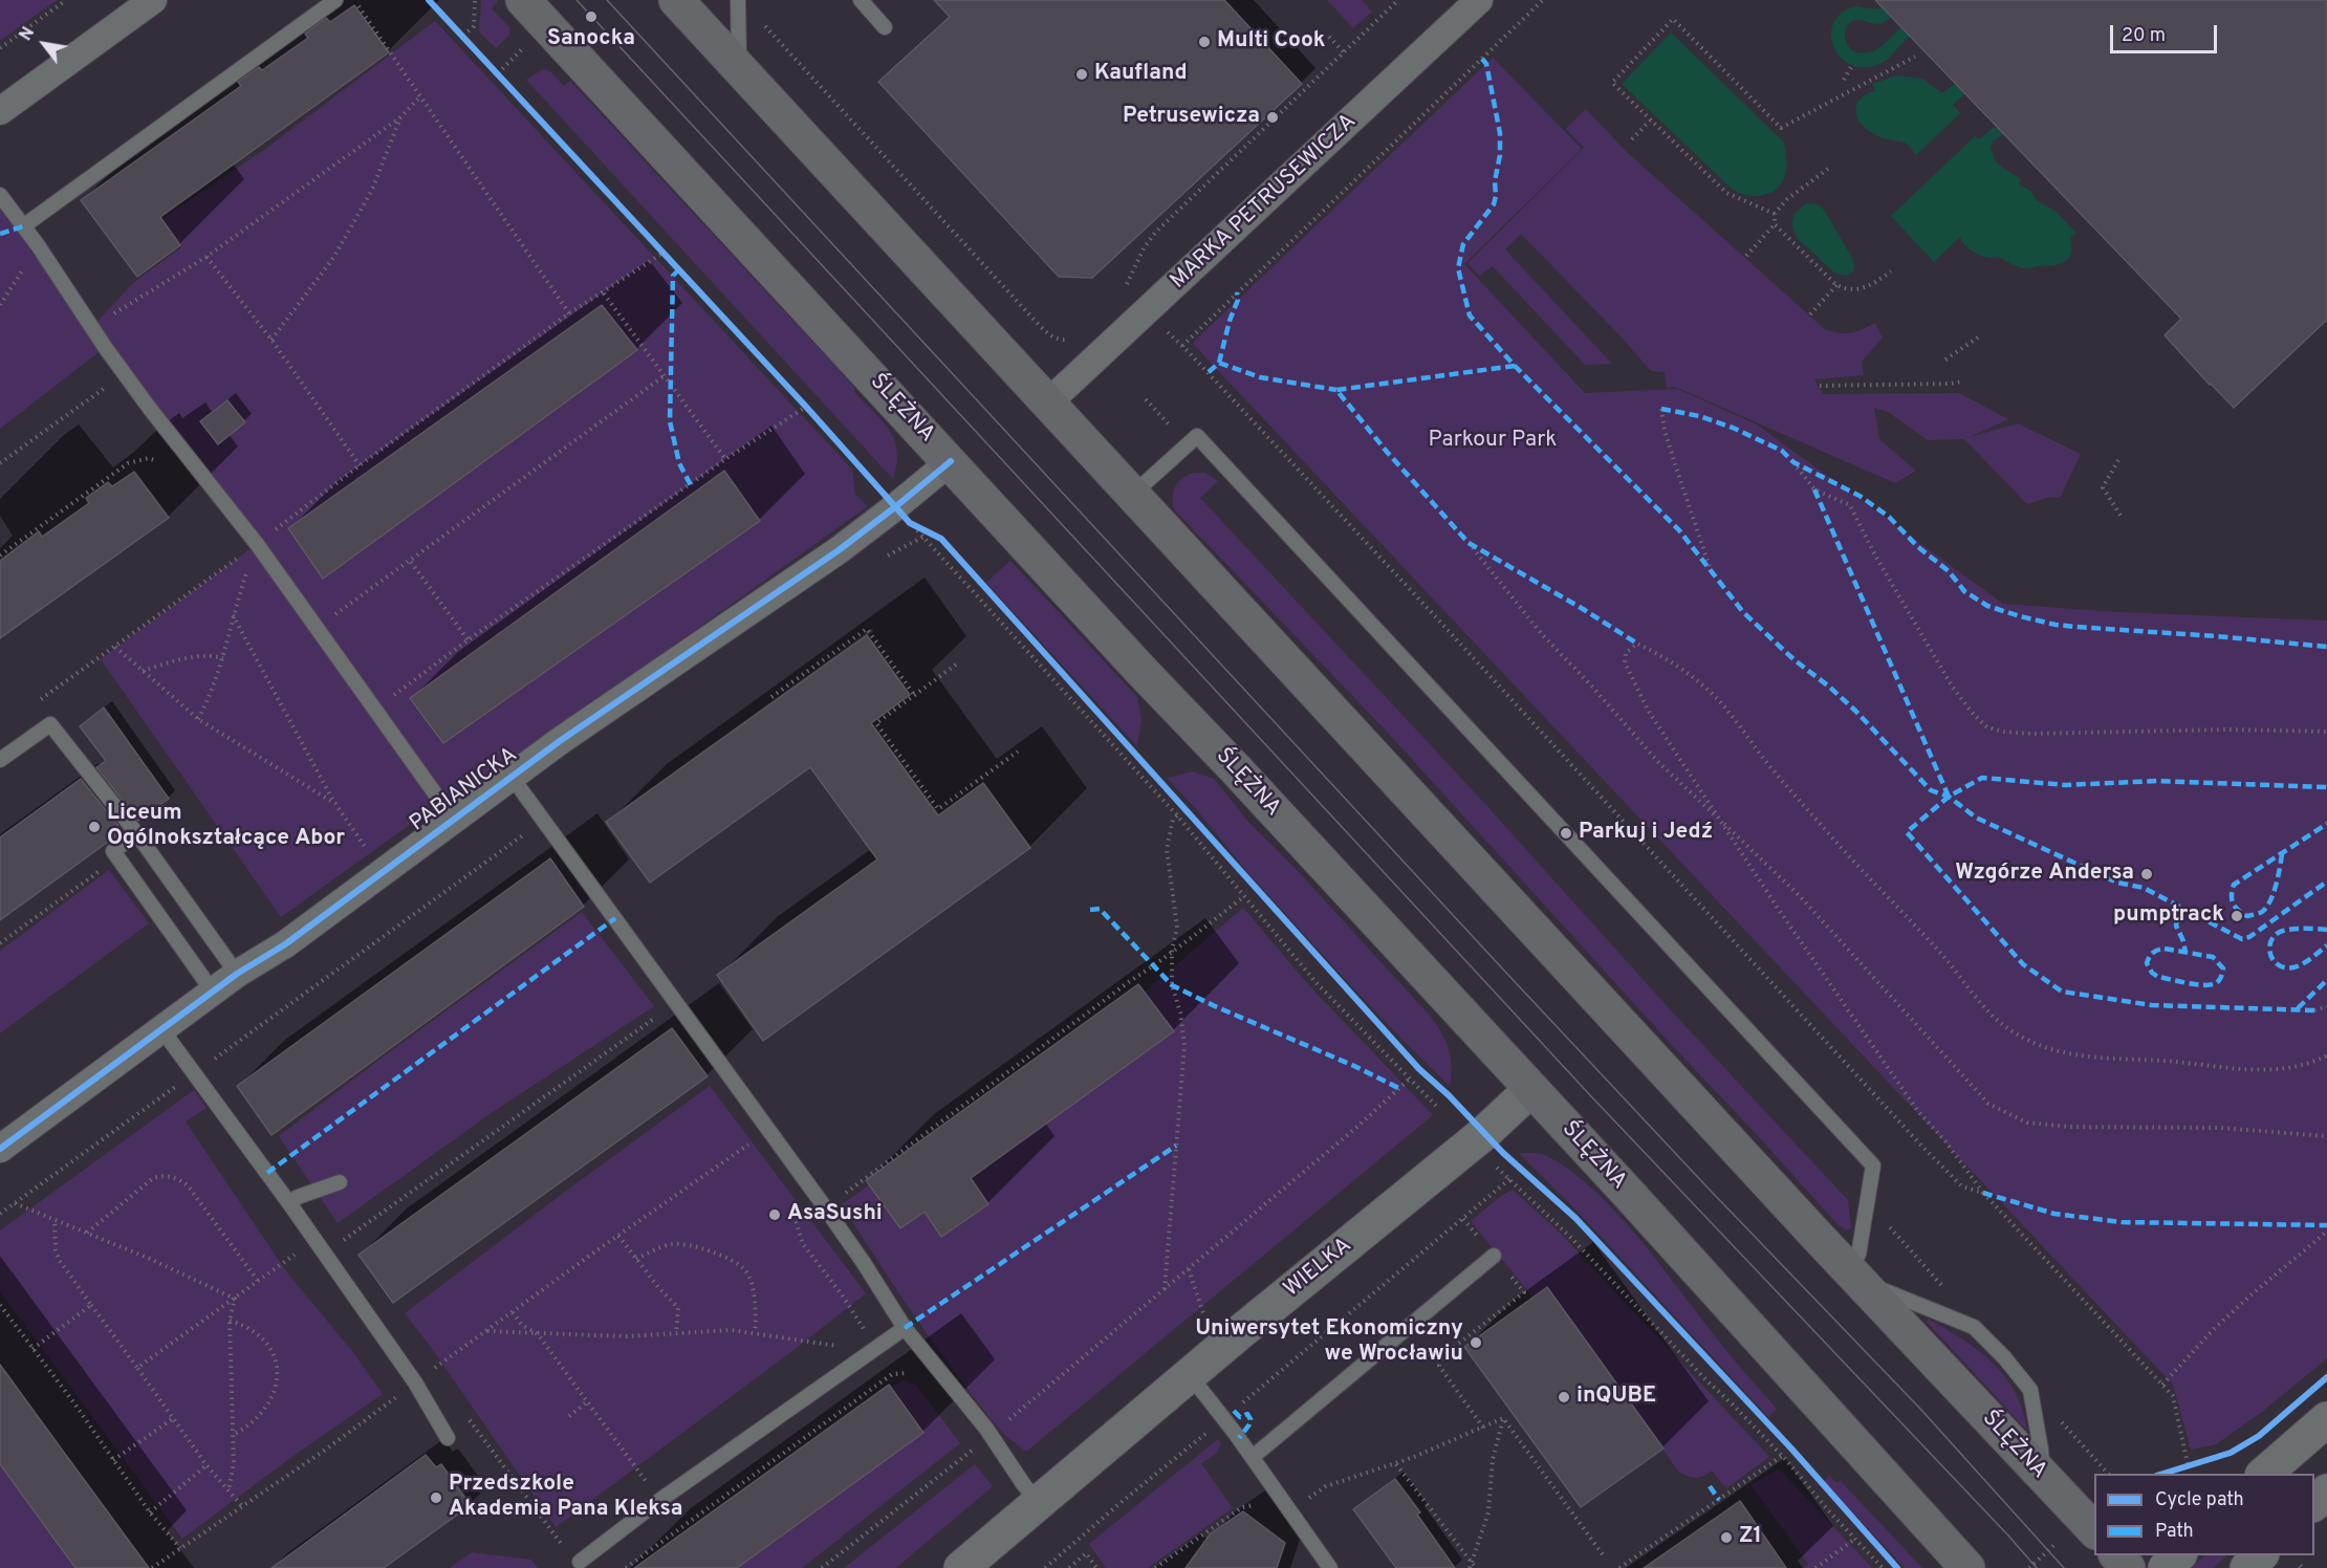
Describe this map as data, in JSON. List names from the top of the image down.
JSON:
{
  "streets": {
    "main road": ["ŚLĘŻNA"],
    "street": ["MARKA PETRUSEWICZA", "PABIANICKA", "WIELKA"]
  },
  "crossings": [
    ["MARKA PETRUSEWICZA", "ŚLĘŻNA"],
    ["ŚLĘŻNA", "PABIANICKA"],
    ["ŚLĘŻNA", "WIELKA"]
  ],
  "parks": ["Parkour Park"],
  "places": [
    "Sanocka",
    "Multi Cook",
    "Kaufland",
    "Petrusewicza",
    "Liceum Ogólnokształcące Abor",
    "Parkuj i Jedź",
    "Wzgórze Andersa",
    "pumptrack",
    "AsaSushi",
    "Uniwersytet Ekonomiczny we Wrocławiu",
    "inQUBE",
    "Przedszkole Akademia Pana Kleksa",
    "Z1"
  ],
  "legend": ["Cycle path", "Path"],
  "scale_bar": "20 m",
  "north": "top left"
}
